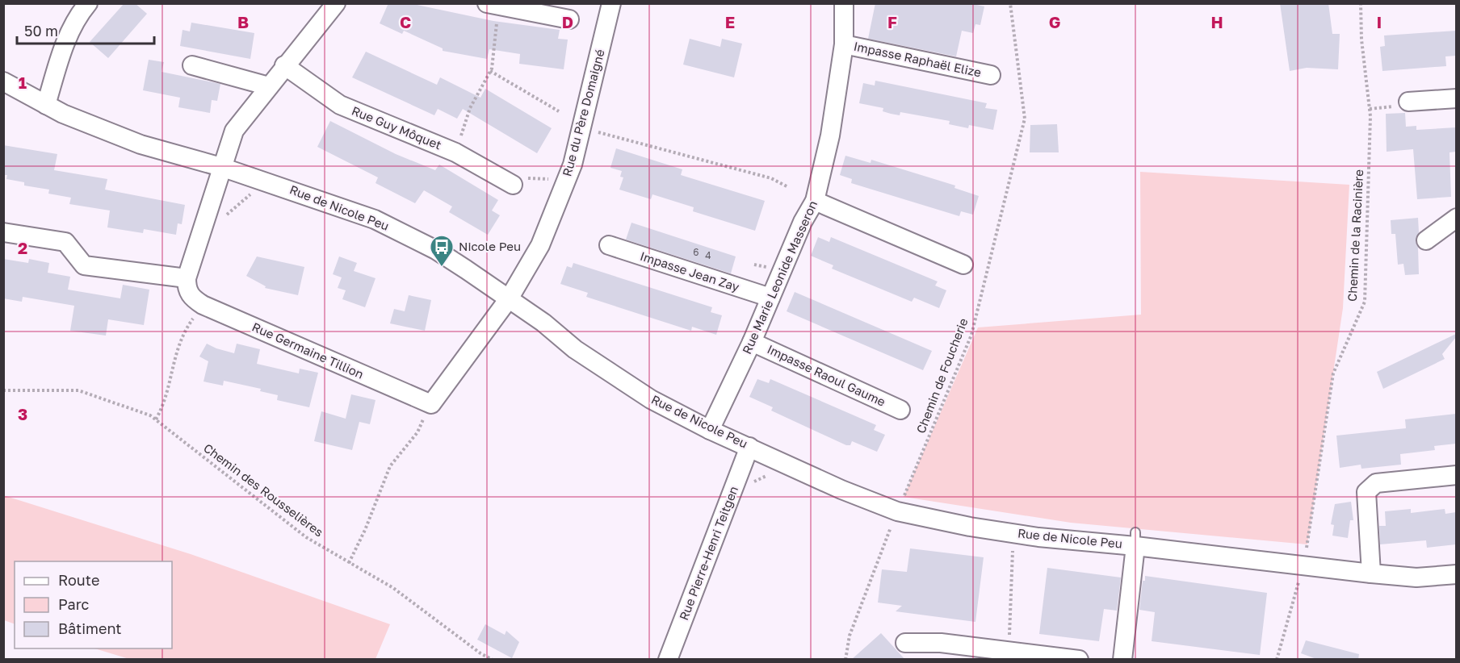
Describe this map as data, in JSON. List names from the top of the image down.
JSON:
{
  "streets": {
    "street": [
      "Impasse Raphaël Elize",
      "Rue du Père Domaigné",
      "Rue Guy Môquet",
      "Rue de Nicole Peu",
      "Impasse Jean Zay",
      "Rue Marie Leonide Masseron",
      "Rue Germaine Tillion",
      "Impasse Raoul Gaume",
      "Rue Pierre-Henri Teitgen"
    ],
    "path": ["Chemin de la Racinière", "Chemin de Foucherie", "Chemin des Rousselières"]
  },
  "crossings": [
    ["Impasse Raphaël Elize", "Rue Marie Leonide Masseron"],
    ["Rue du Père Domaigné", "Rue de Nicole Peu"],
    ["Rue de Nicole Peu", "Chemin de la Racinière"],
    ["Rue de Nicole Peu", "Rue Marie Leonide Masseron"],
    ["Rue de Nicole Peu", "Chemin de Foucherie"],
    ["Rue de Nicole Peu", "Rue Pierre-Henri Teitgen"],
    ["Impasse Jean Zay", "Rue Marie Leonide Masseron"],
    ["Rue Marie Leonide Masseron", "Impasse Raoul Gaume"]
  ],
  "places": {
    "bus stop": ["Nicole Peu"]
  },
  "house_numbers": ["6", "4"],
  "legend": ["Route", "Parc", "Bâtiment"],
  "scale_bar": "50 m",
  "grid": {
    "columns": [
      "B",
      "C",
      "D",
      "E",
      "F",
      "G",
      "H",
      "I"
    ],
    "rows": ["1", "2", "3"]
  }
}
